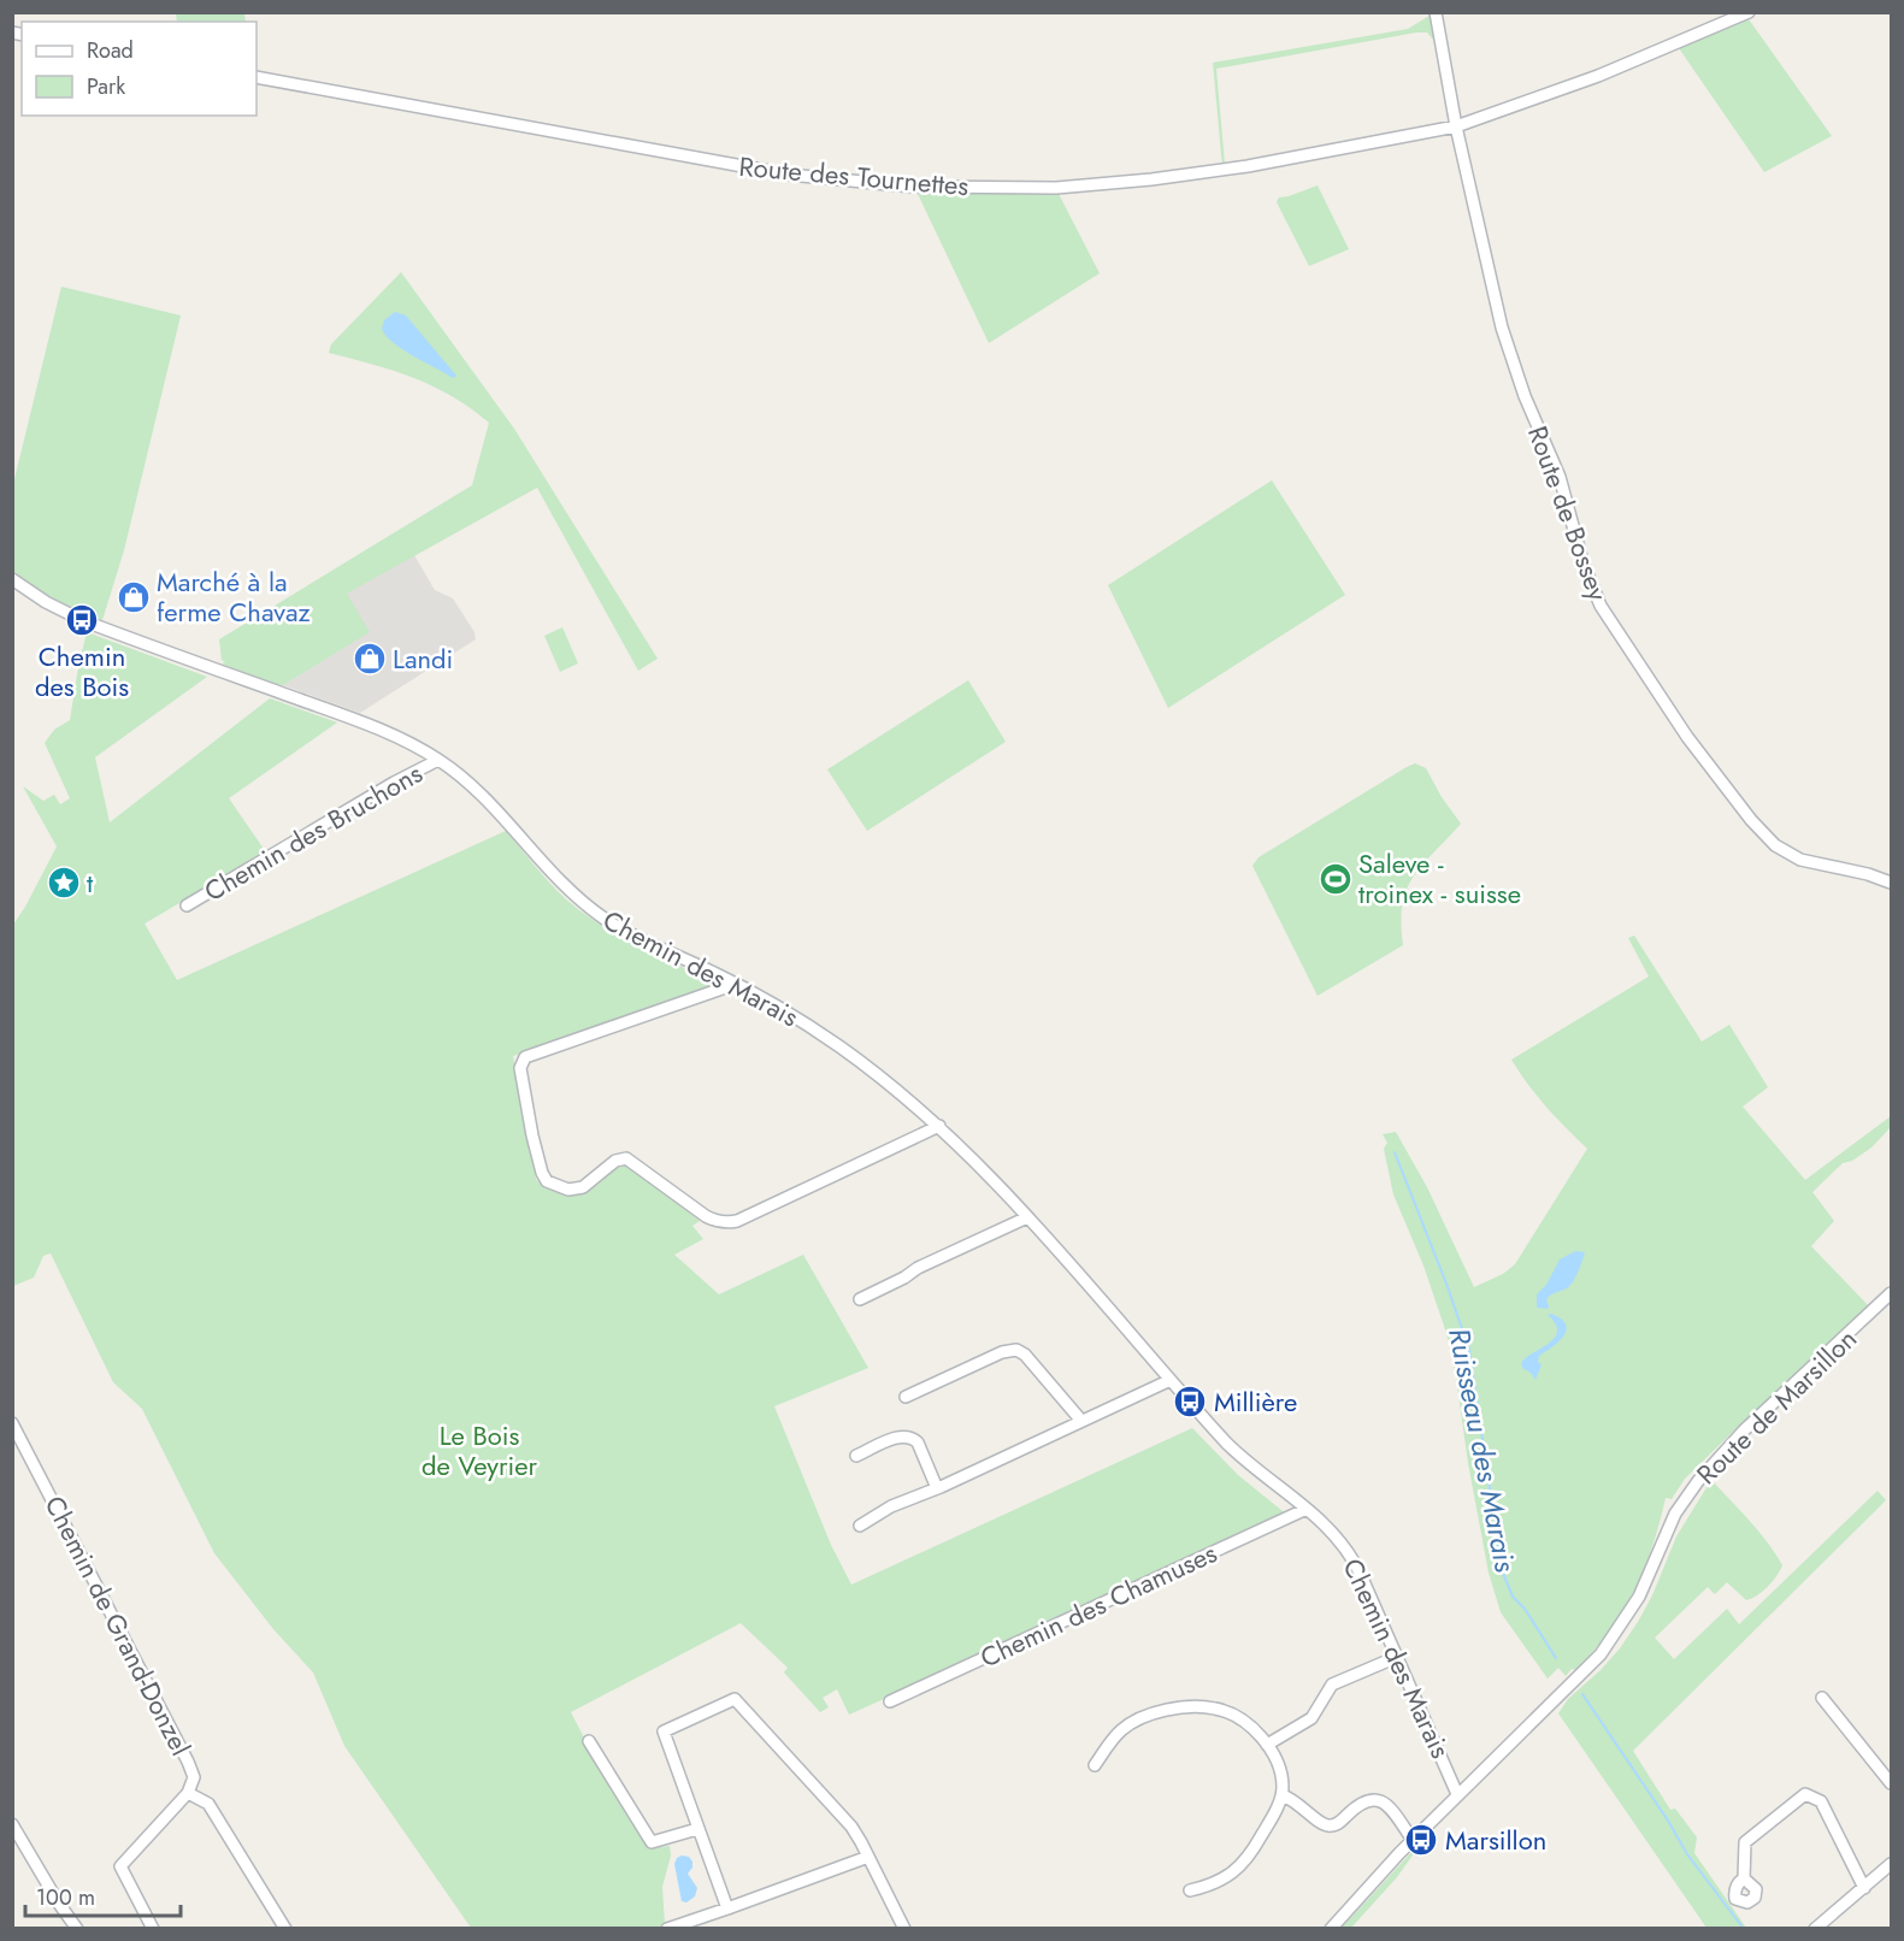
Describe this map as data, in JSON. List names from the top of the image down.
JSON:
{
  "streets": {
    "street": [
      "Route des Tournettes",
      "Route de Bossey",
      "Chemin des Bruchons",
      "Chemin des Marais",
      "Route de Marsillon",
      "Chemin des Chamuses",
      "Chemin de Grand-Donzel"
    ]
  },
  "crossings": [
    ["Route des Tournettes", "Route de Bossey"],
    ["Chemin des Bruchons", "Chemin des Marais"],
    ["Chemin des Marais", "Route de Marsillon"],
    ["Chemin des Marais", "Chemin des Chamuses"]
  ],
  "water": ["Ruisseau des Marais"],
  "parks": ["Le Bois de Veyrier"],
  "places": {
    "shop": ["Marché à la ferme Chavaz", "Landi"],
    "bus stop": ["Chemin des Bois", "Millière", "Marsillon"],
    "sports": ["Saleve - troinex - suisse"],
    "place": ["t"]
  },
  "legend": ["Road", "Park"],
  "scale_bar": "100 m"
}
